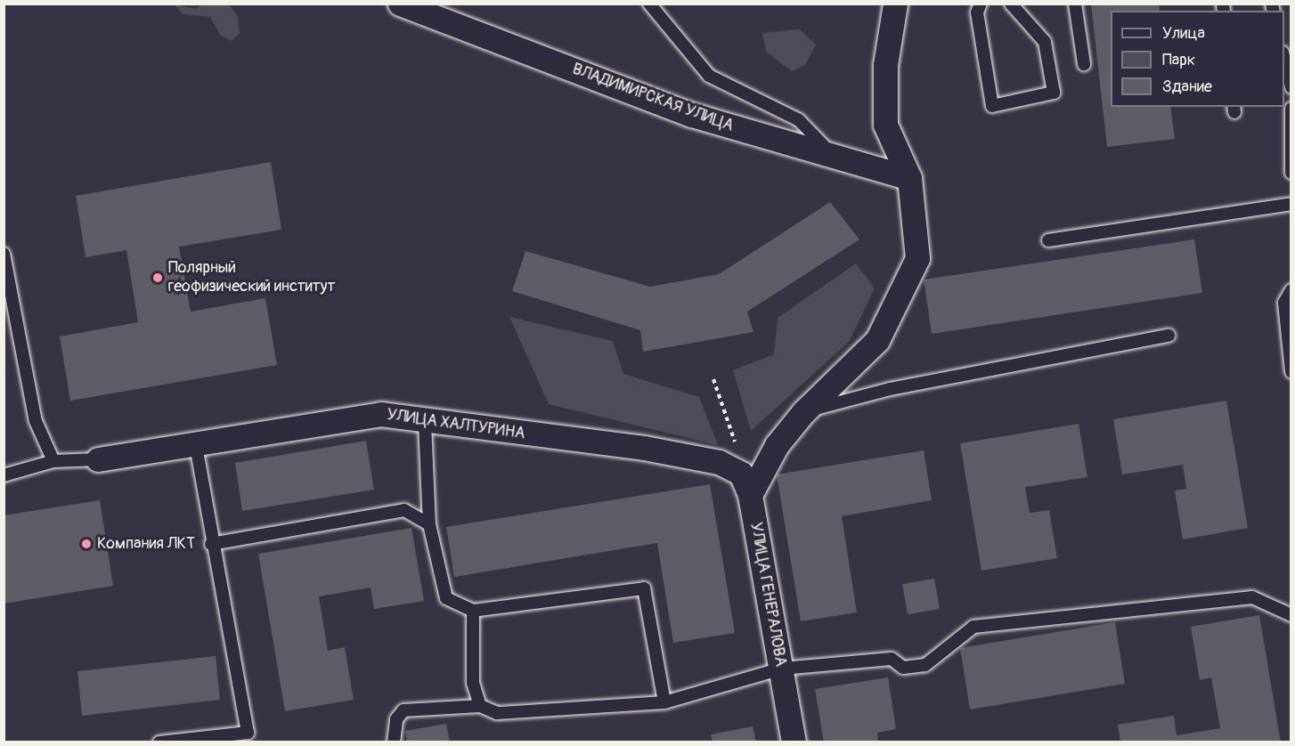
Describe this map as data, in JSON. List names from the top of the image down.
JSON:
{
  "streets": {
    "street": ["ВЛАДИМИРСКАЯ УЛИЦА", "УЛИЦА ХАЛТУРИНА", "УЛИЦА ГЕНЕРАЛОВА"]
  },
  "crossings": [
    ["УЛИЦА ХАЛТУРИНА", "УЛИЦА ГЕНЕРАЛОВА"]
  ],
  "places": ["Полярный геофизический институт", "Компания ЛКТ"],
  "legend": ["Улица", "Парк", "Здание"]
}
